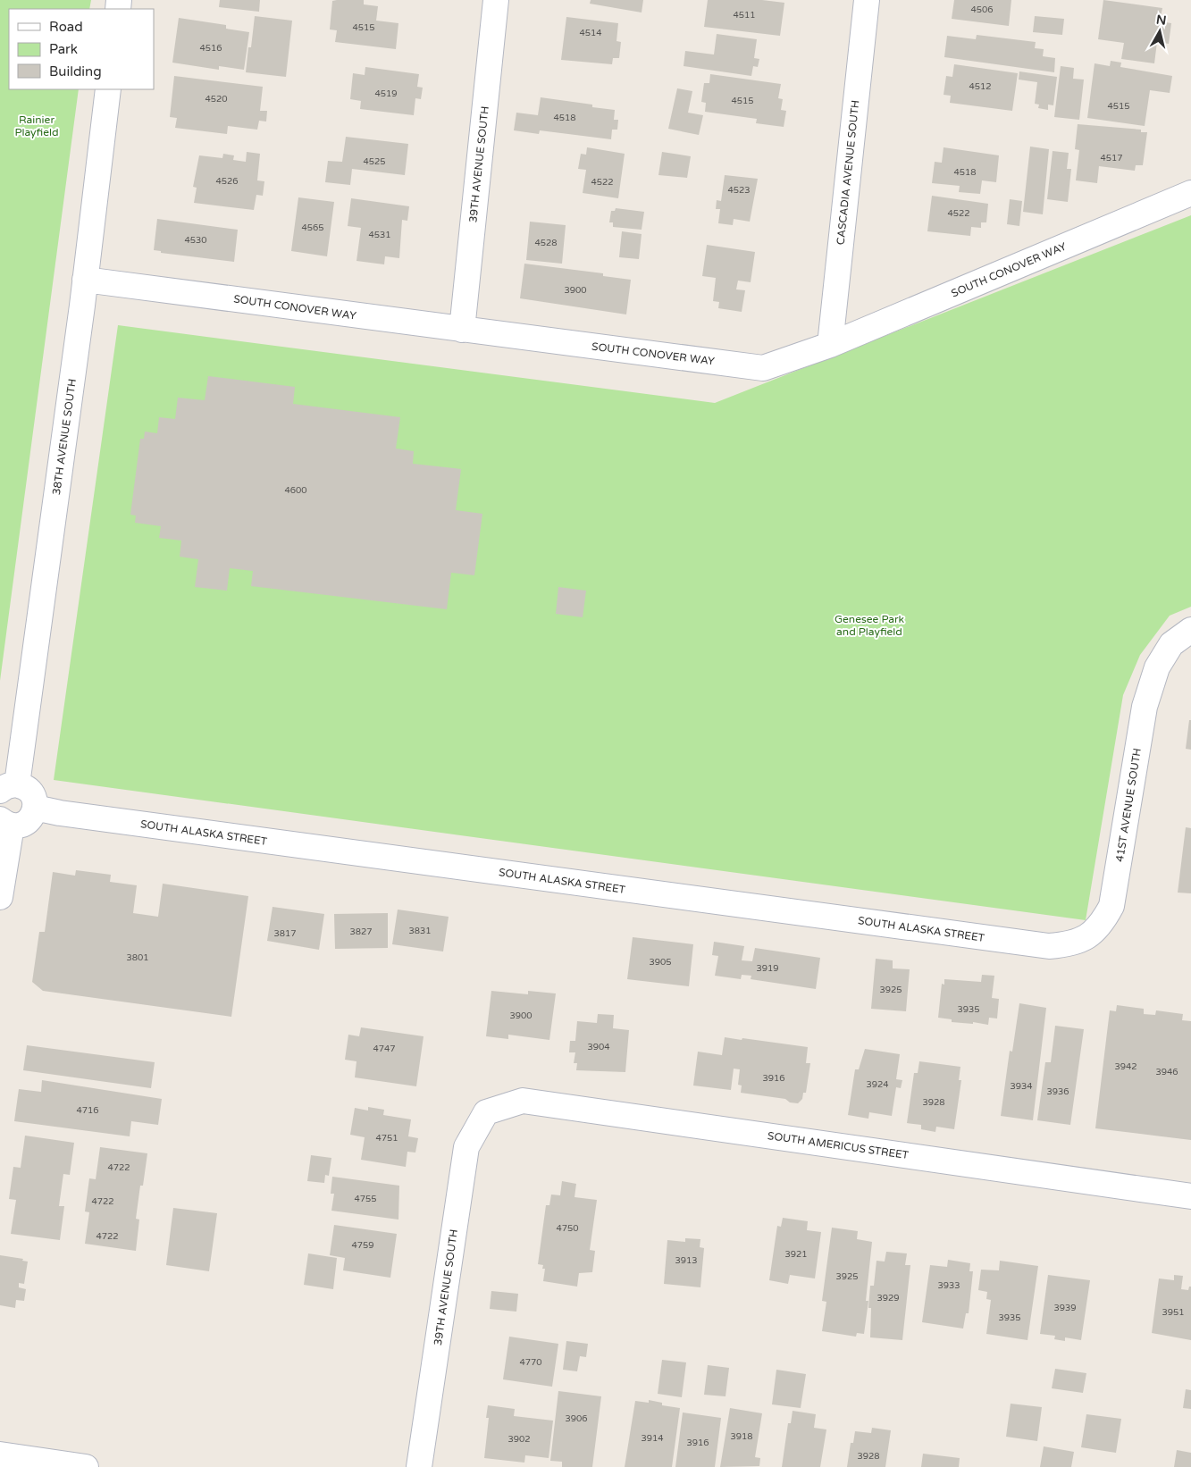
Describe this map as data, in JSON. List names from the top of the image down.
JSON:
{
  "streets": {
    "street": [
      "39TH AVENUE SOUTH",
      "CASCADIA AVENUE SOUTH",
      "SOUTH CONOVER WAY",
      "38TH AVENUE SOUTH",
      "41ST AVENUE SOUTH",
      "SOUTH ALASKA STREET",
      "SOUTH AMERICUS STREET"
    ]
  },
  "crossings": [
    ["39TH AVENUE SOUTH", "SOUTH CONOVER WAY"],
    ["39TH AVENUE SOUTH", "SOUTH AMERICUS STREET"],
    ["CASCADIA AVENUE SOUTH", "SOUTH CONOVER WAY"],
    ["SOUTH CONOVER WAY", "38TH AVENUE SOUTH"],
    ["41ST AVENUE SOUTH", "SOUTH ALASKA STREET"]
  ],
  "parks": ["Rainier Playfield", "Genesee Park and Playfield"],
  "house_numbers": [
    "4506",
    "4511",
    "4515",
    "4514",
    "4516",
    "4512",
    "4519",
    "4520",
    "4515",
    "4515",
    "4518",
    "4517",
    "4525",
    "4518",
    "4526",
    "4522",
    "4523",
    "4522",
    "4565",
    "4531",
    "4530",
    "4528",
    "3900",
    "4600",
    "3831",
    "3827",
    "3817",
    "3801",
    "3905",
    "3919",
    "3925",
    "3935",
    "3900",
    "3904",
    "4747",
    "3942",
    "3946",
    "3916",
    "3924",
    "3934",
    "3936",
    "3928",
    "4716",
    "4751",
    "4722",
    "4755",
    "4722",
    "4750",
    "4722",
    "4759",
    "3921",
    "3913",
    "3925",
    "3933",
    "3929",
    "3939",
    "3951",
    "3935",
    "4770",
    "3906",
    "3918",
    "3914",
    "3902",
    "3916",
    "3928"
  ],
  "legend": ["Road", "Park", "Building"],
  "north": "top"
}
